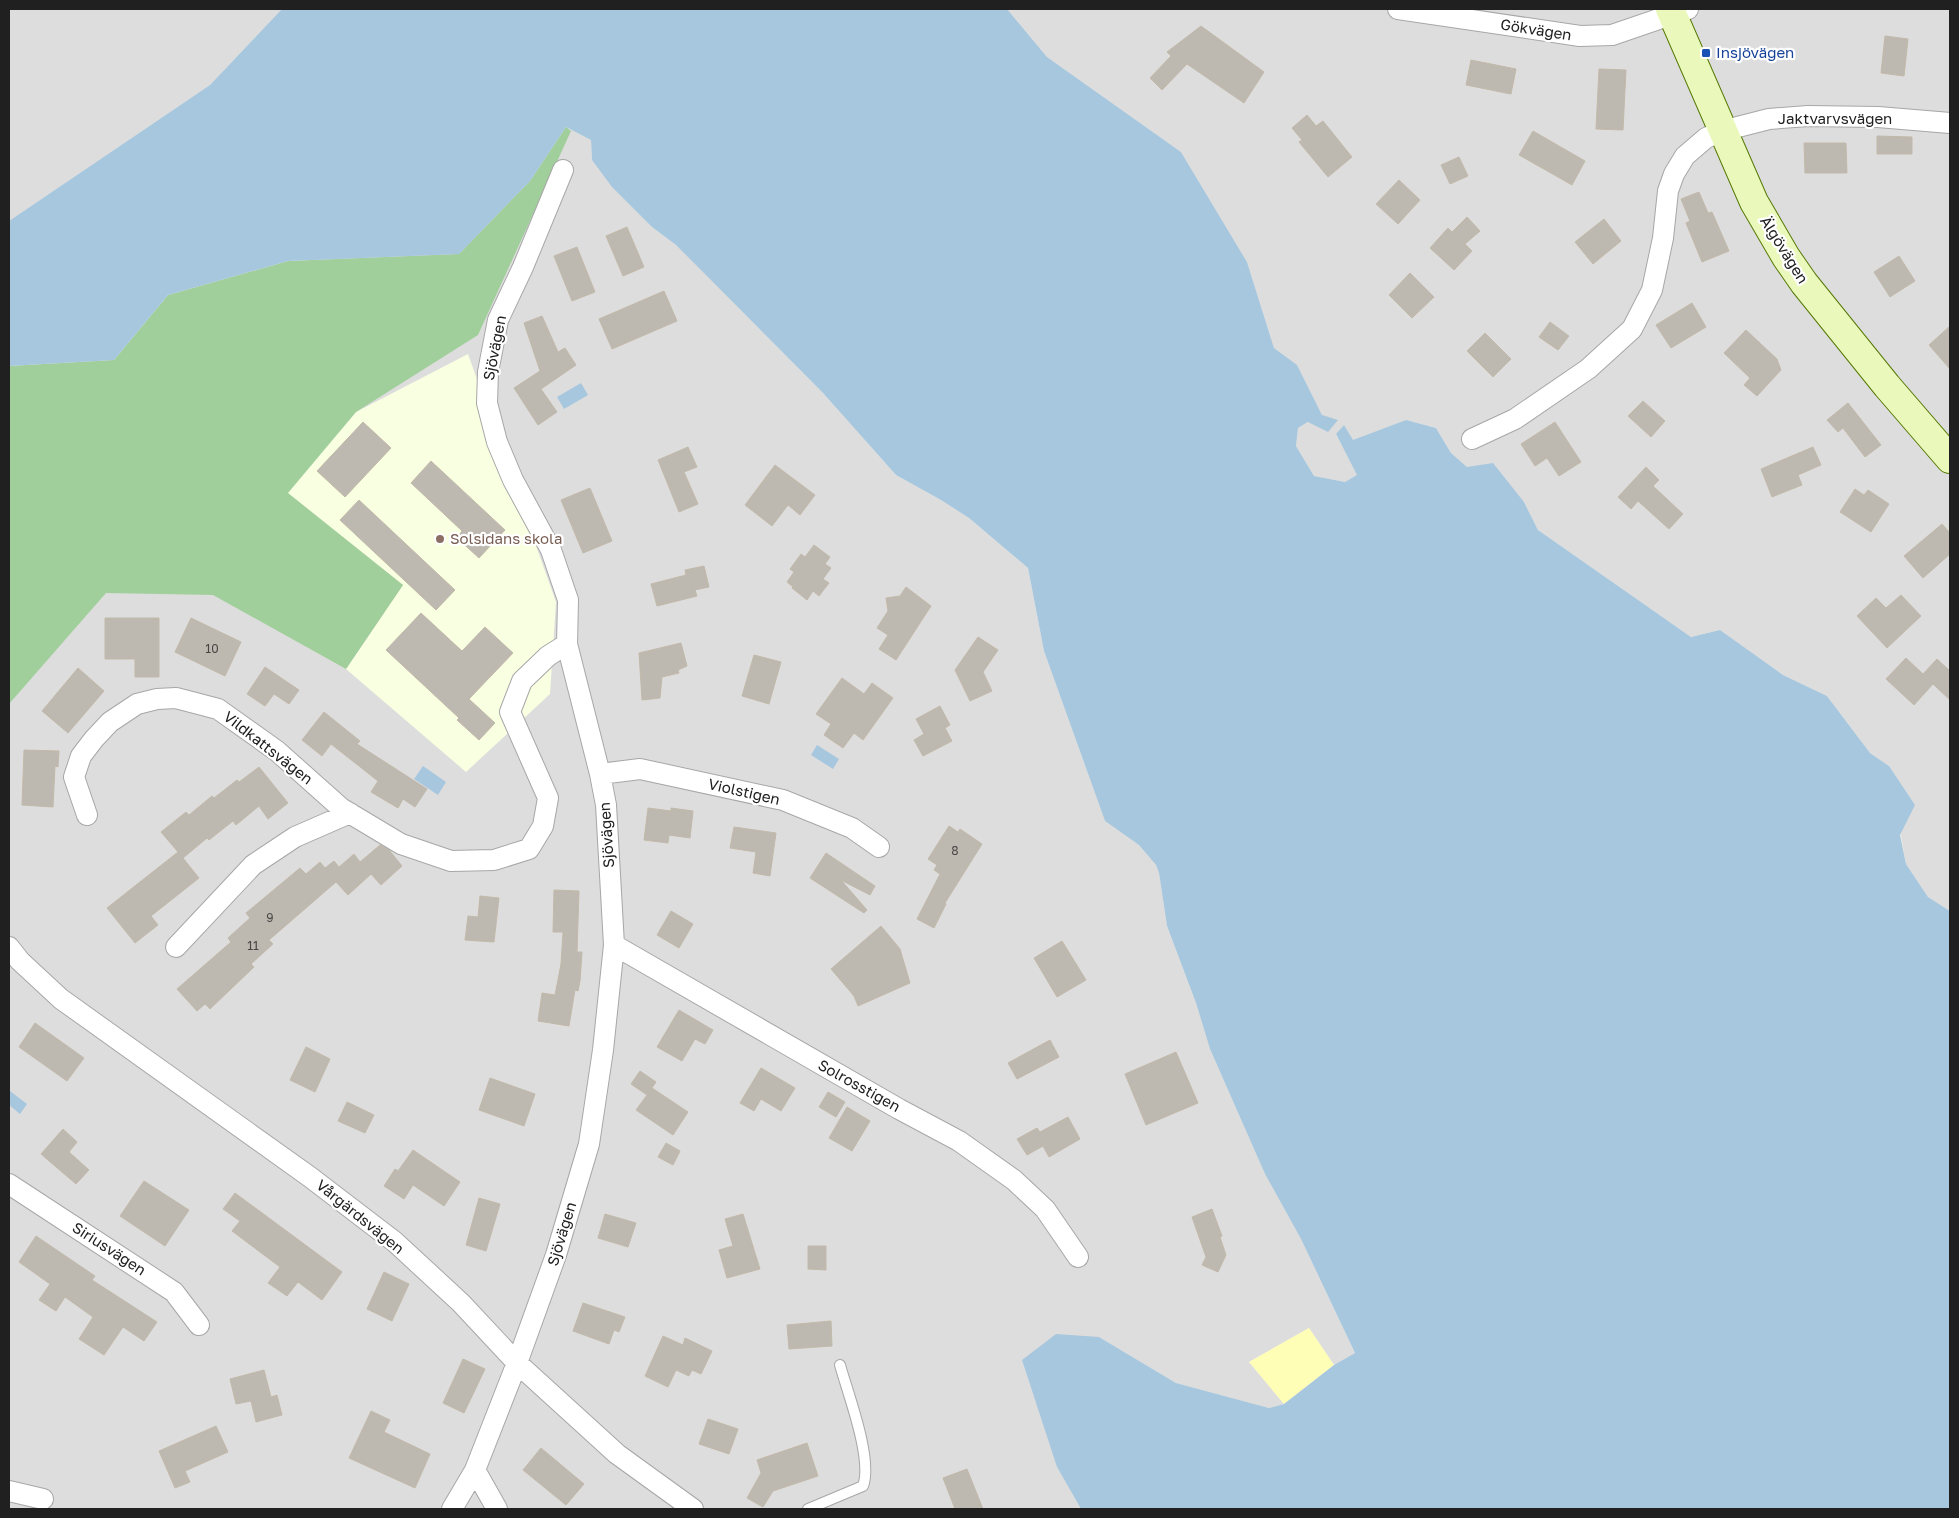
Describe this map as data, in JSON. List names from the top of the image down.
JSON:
{
  "streets": {
    "street": [
      "Gökvägen",
      "Jaktvarvsvägen",
      "Älgövägen",
      "Sjövägen",
      "Vildkattsvägen",
      "Violstigen",
      "Solrosstigen",
      "Vårgärdsvägen",
      "Siriusvägen"
    ]
  },
  "crossings": [
    ["Gökvägen", "Älgövägen"],
    ["Jaktvarvsvägen", "Älgövägen"],
    ["Sjövägen", "Vildkattsvägen"],
    ["Sjövägen", "Violstigen"],
    ["Sjövägen", "Solrosstigen"],
    ["Sjövägen", "Vårgärdsvägen"]
  ],
  "places": {
    "transit": ["Insjövägen"],
    "other": ["Solsidans skola"]
  },
  "house_numbers": [
    "10",
    "8",
    "9",
    "11"
  ]
}
